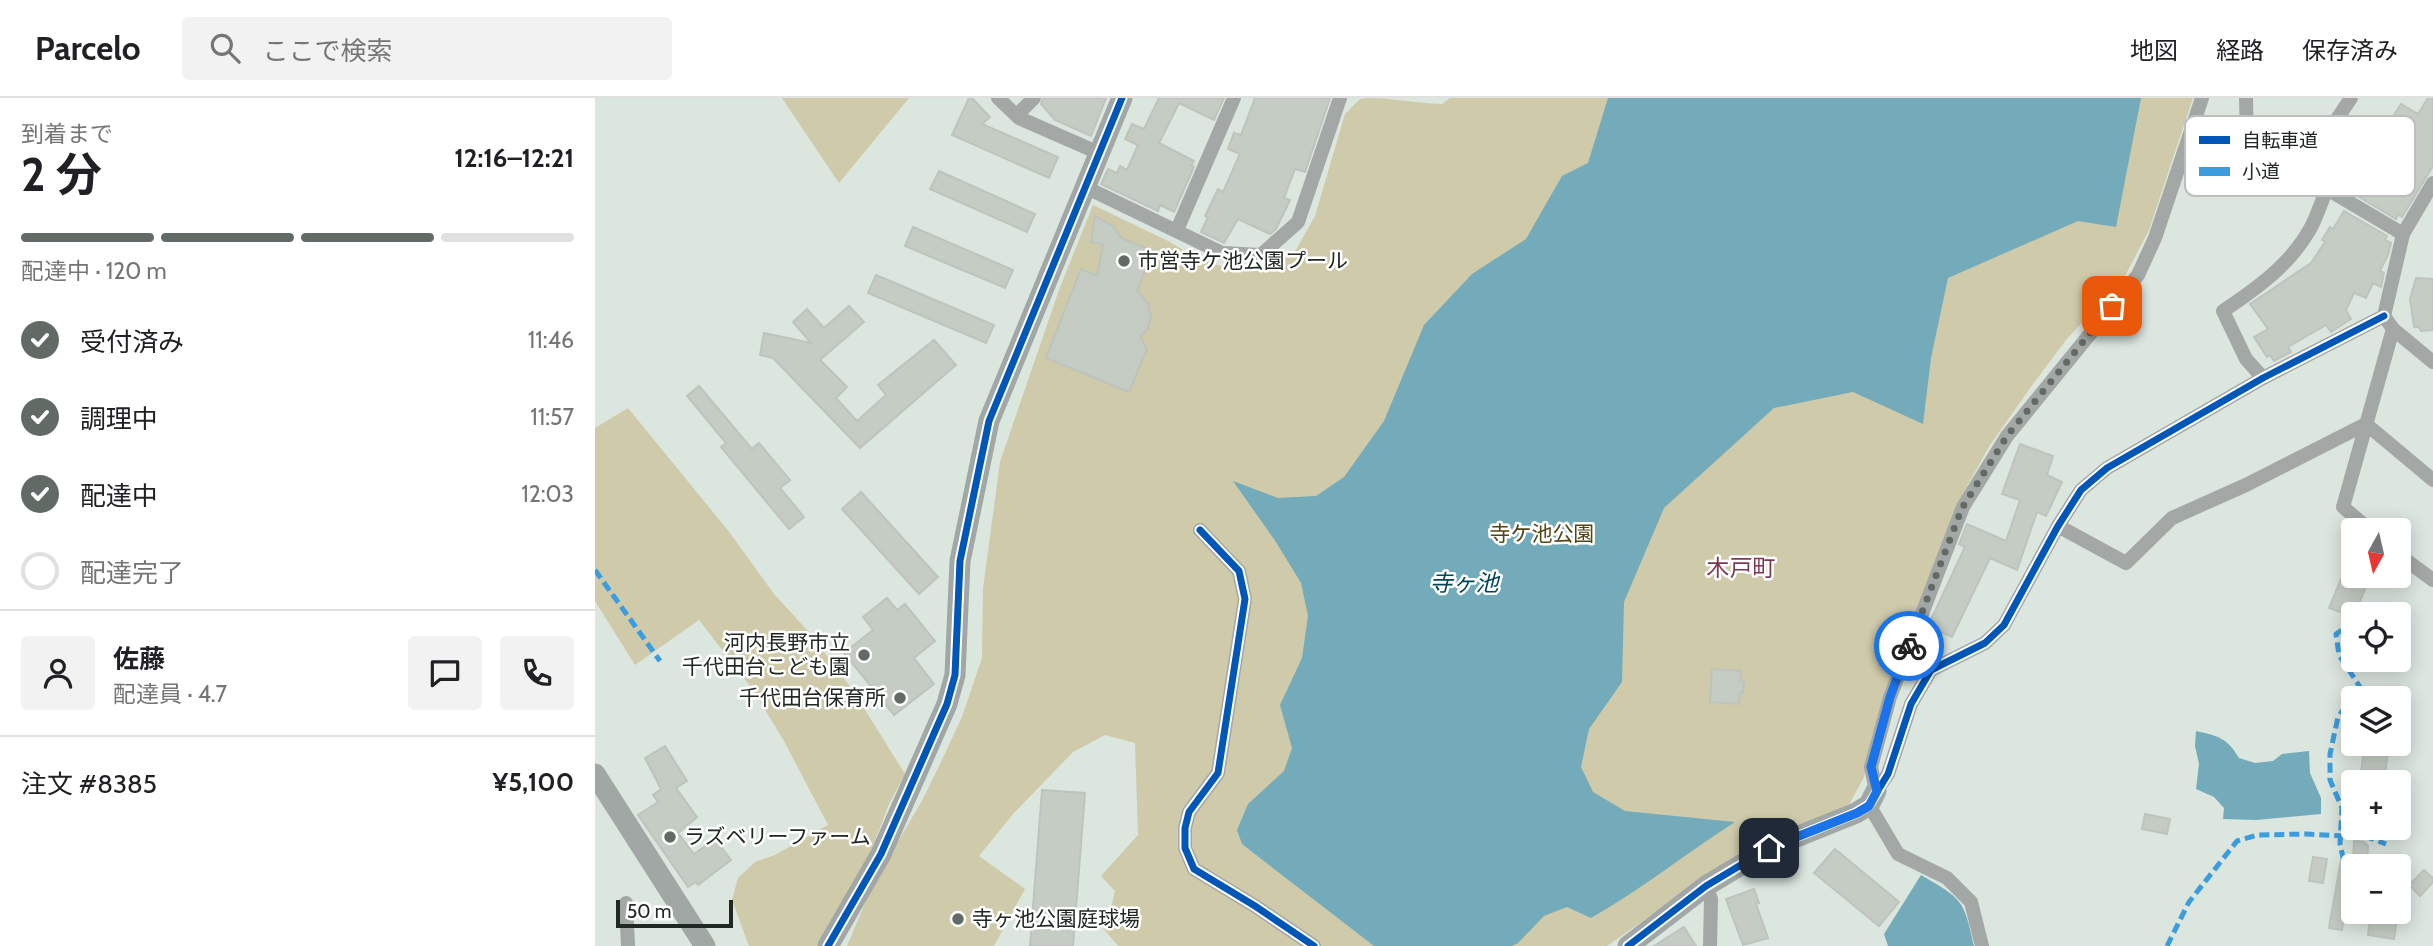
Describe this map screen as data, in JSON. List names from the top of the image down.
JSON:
{
  "districts": ["木戸町"],
  "water": ["寺ヶ池"],
  "parks": ["寺ケ池公園"],
  "places": [
    "市営寺ケ池公園プール",
    "河内長野市立 千代田台こども園",
    "千代田台保育所",
    "ラズベリーファーム",
    "寺ヶ池公園庭球場"
  ],
  "legend": ["自転車道", "小道"],
  "scale_bar": "50 m",
  "north": "bottom",
  "page": {
    "header": "Parcelo",
    "search": "ここで検索",
    "nav": ["地図", "経路", "保存済み"],
    "heading": ["2 分", "到着まで", "12:16–12:21"],
    "panel": [
      "佐藤",
      "配達員 · 4.7",
      "注文 #8385",
      "¥5,100"
    ],
    "bar": "配達中 · 120 m",
    "list": [
      ["受付済み", "11:46"],
      ["調理中", "11:57"],
      ["配達中", "12:03"],
      "配達完了"
    ],
    "map_buttons": ["+", "−"],
    "scale": "50 m"
  }
}
